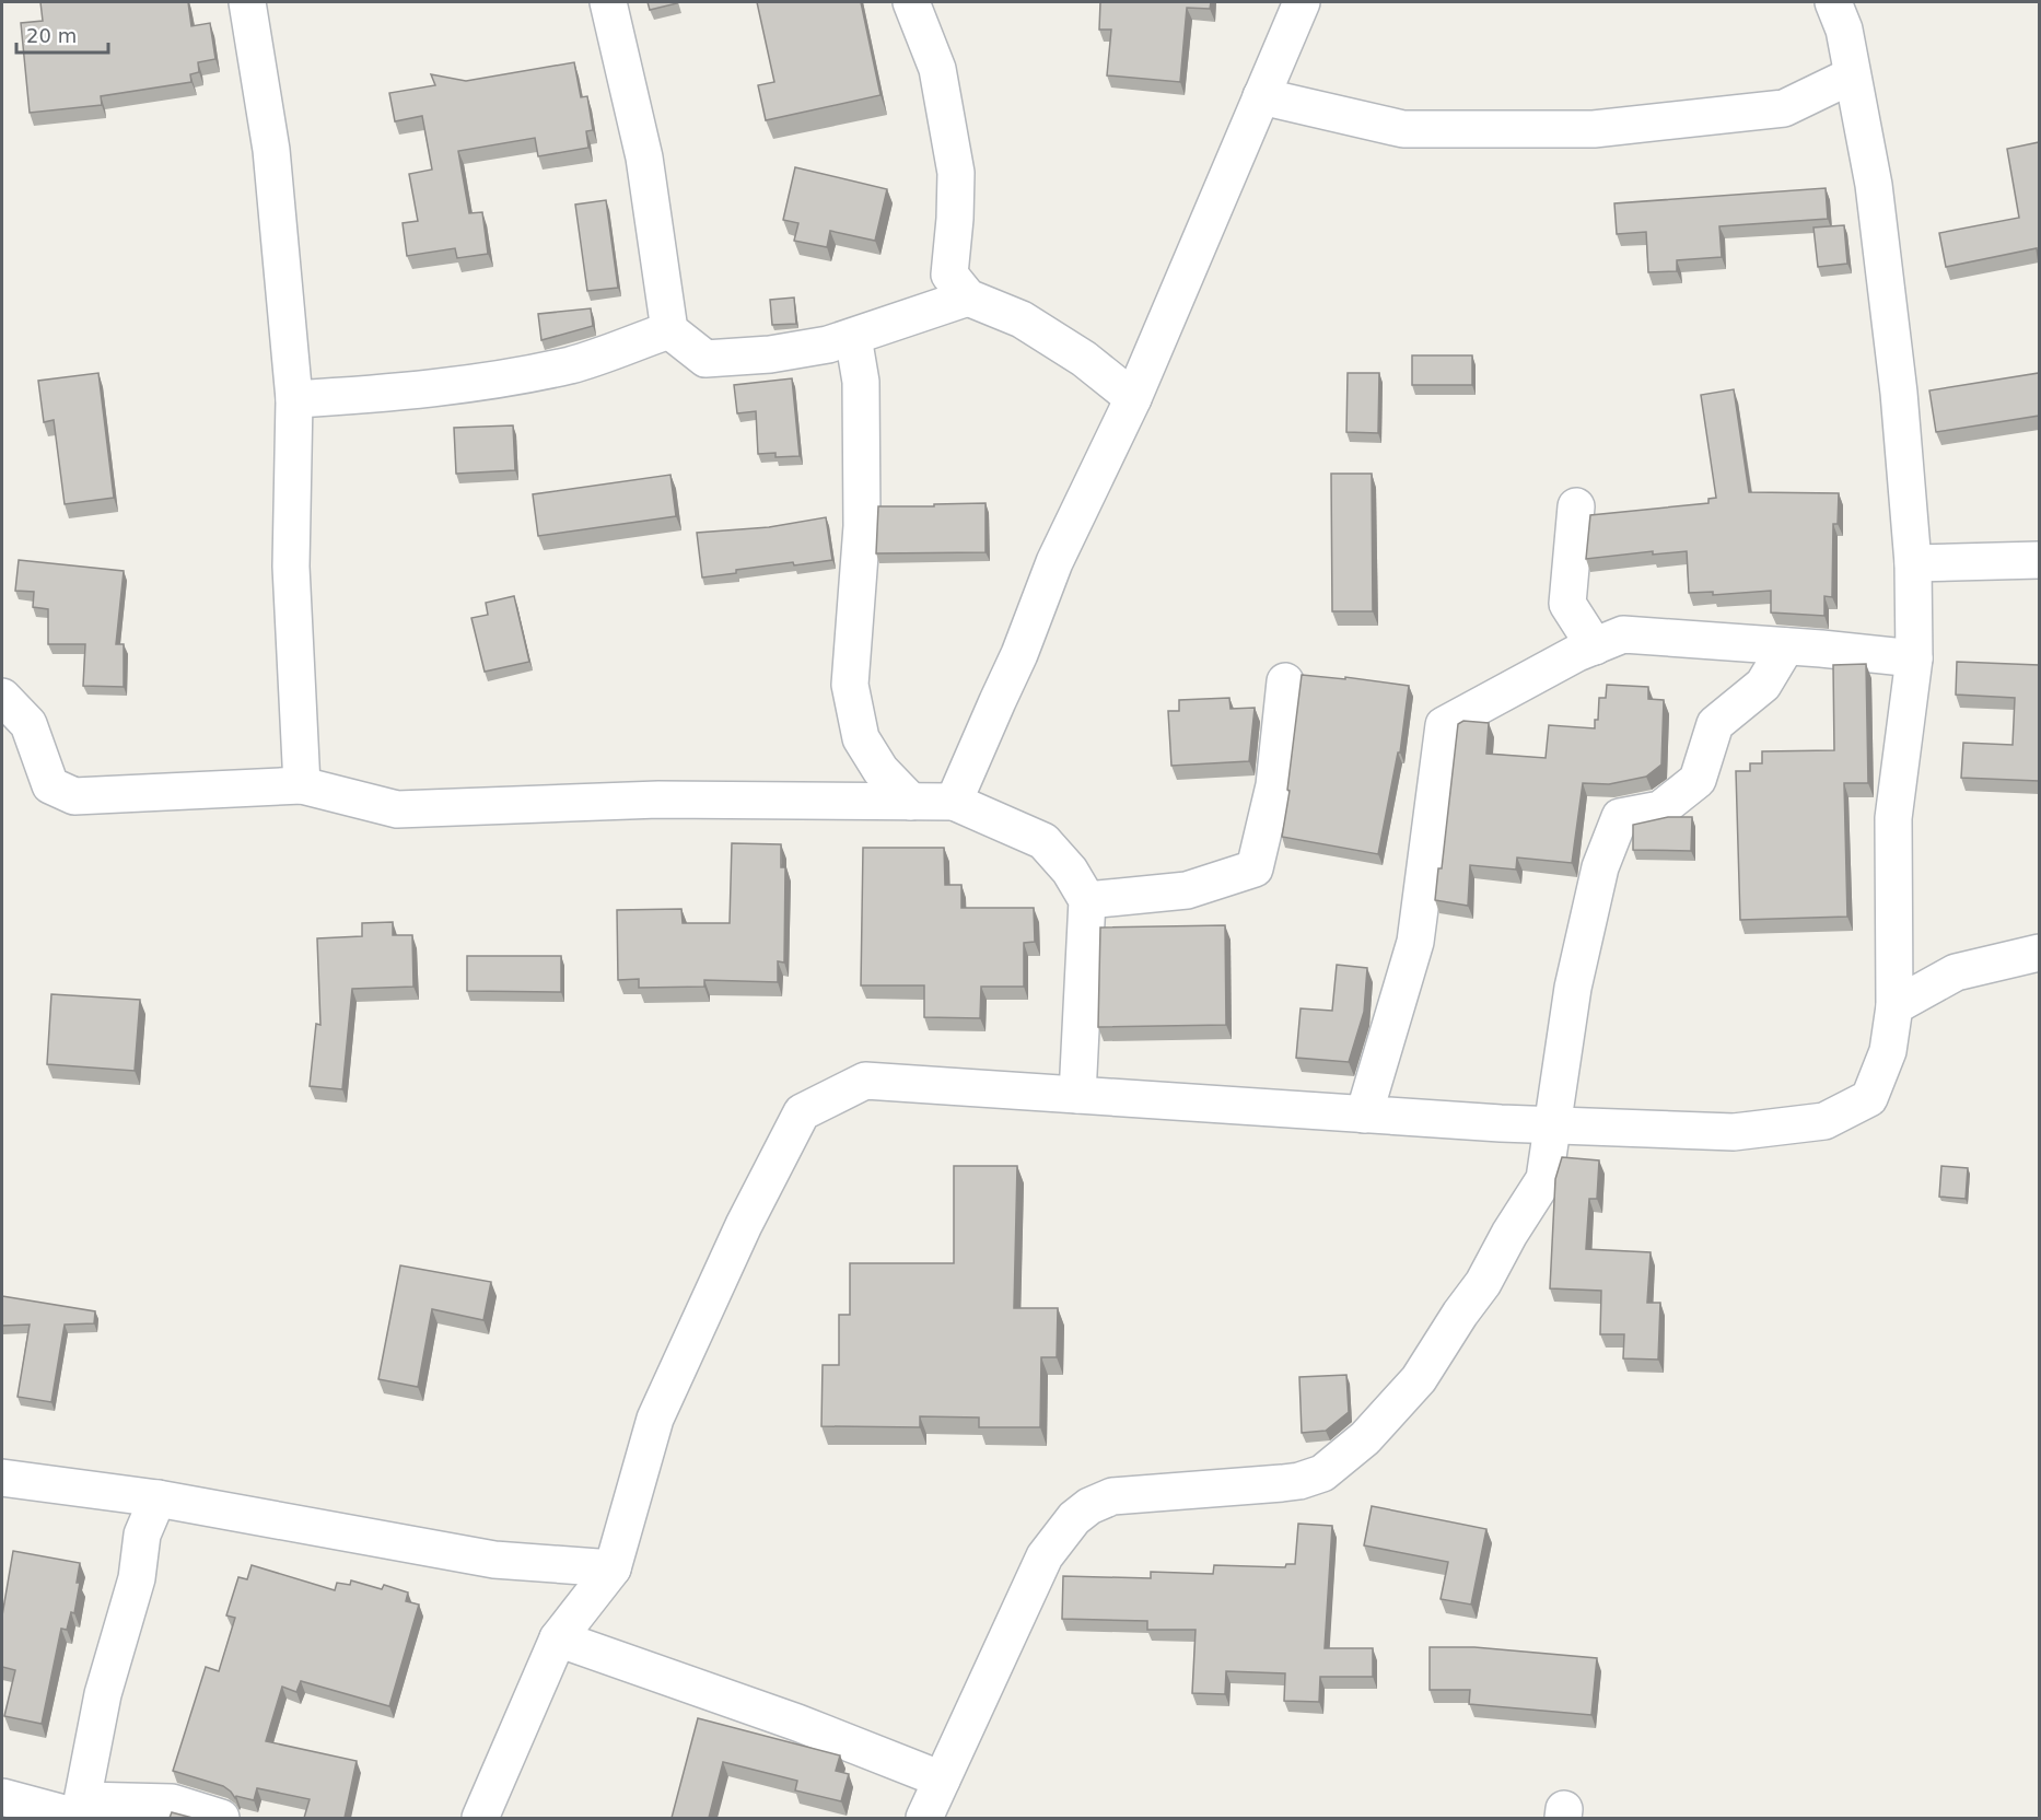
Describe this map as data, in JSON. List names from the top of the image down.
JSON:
{
  "scale_bar": "20 m"
}
